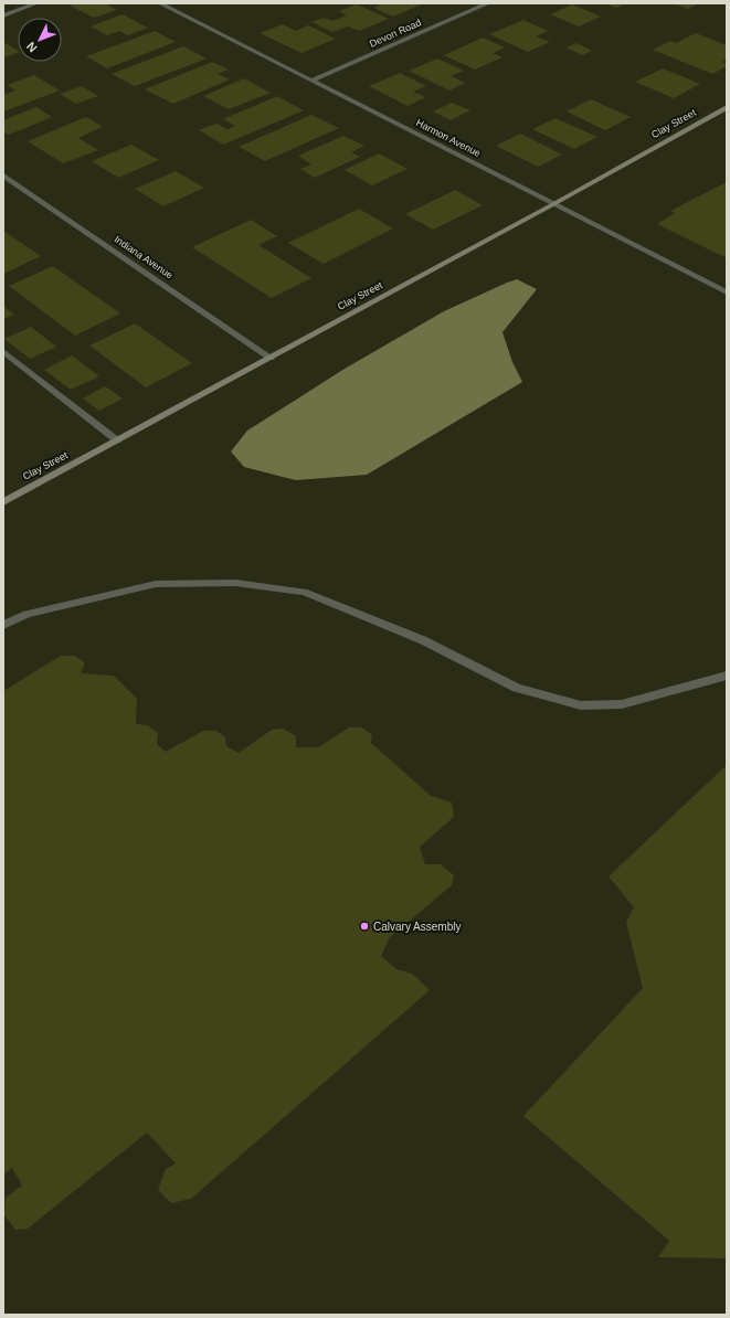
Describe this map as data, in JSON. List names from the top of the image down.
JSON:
{
  "streets": {
    "street": [
      "Devon Road",
      "Clay Street",
      "Harmon Avenue",
      "Indiana Avenue"
    ]
  },
  "crossings": [
    ["Devon Road", "Harmon Avenue"],
    ["Clay Street", "Harmon Avenue"],
    ["Clay Street", "Indiana Avenue"]
  ],
  "places": ["Calvary Assembly"],
  "north": "bottom left"
}
